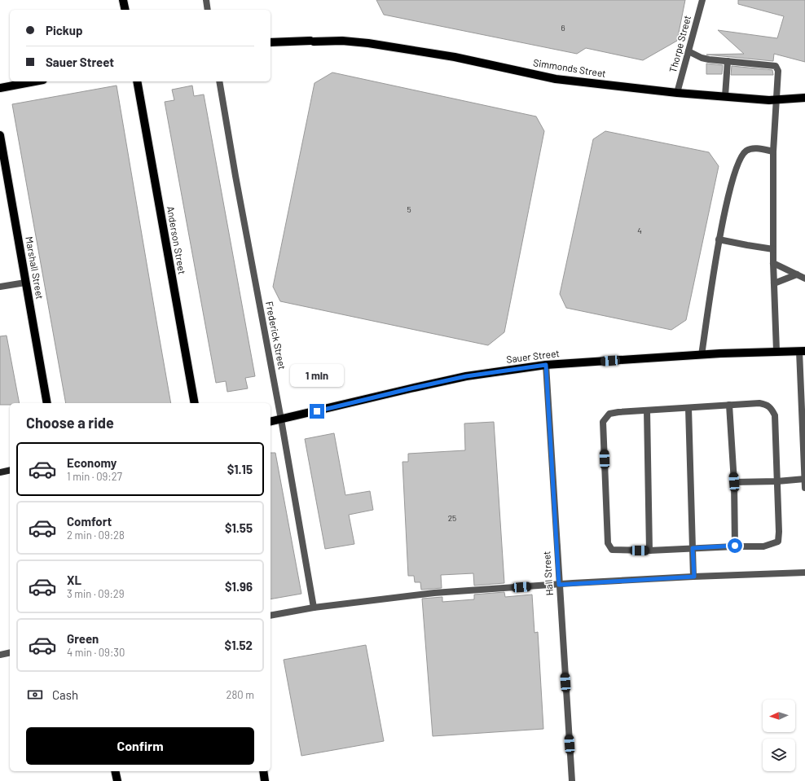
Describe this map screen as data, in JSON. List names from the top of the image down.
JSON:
{
  "streets": {
    "main road": [
      "Simmonds Street",
      "Anderson Street",
      "Marshall Street",
      "Sauer Street"
    ],
    "street": ["Thorpe Street", "Frederick Street", "Hall Street"]
  },
  "crossings": [
    ["Thorpe Street", "Simmonds Street"],
    ["Frederick Street", "Sauer Street"],
    ["Sauer Street", "Hall Street"]
  ],
  "house_numbers": [
    "6",
    "5",
    "4",
    "25"
  ],
  "north": "left",
  "page": {
    "banner": ["Pickup", "Sauer Street"],
    "bubble": "1 min",
    "heading": "Choose a ride",
    "list": [
      {
        "name": "Economy",
        "note": "1 min · 09:27",
        "value": "$1.15"
      },
      {
        "name": "Comfort",
        "note": "2 min · 09:28",
        "value": "$1.55"
      },
      {
        "name": "XL",
        "note": "3 min · 09:29",
        "value": "$1.96"
      },
      {
        "name": "Green",
        "note": "4 min · 09:30",
        "value": "$1.52"
      }
    ],
    "pay": ["Cash", "280 m"],
    "buttons": "Confirm"
  }
}
